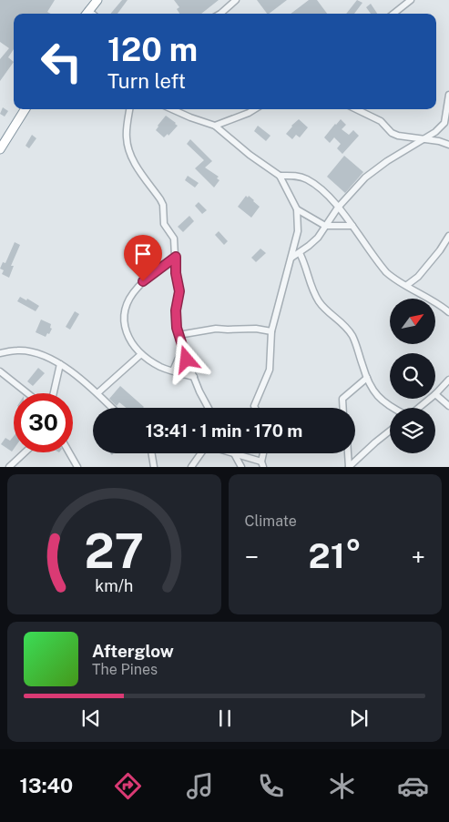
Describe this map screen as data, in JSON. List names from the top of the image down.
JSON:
{
  "north": "top right",
  "page": {
    "turn": ["120 m", "Turn left"],
    "limit": "30",
    "trip": "13:41 · 1 min · 170 m",
    "tile": "Climate",
    "heat": ["−", "21°", "+"],
    "song": ["Afterglow", "The Pines"],
    "tabs": "13:40",
    "gauge": ["27", "km/h"]
  }
}
